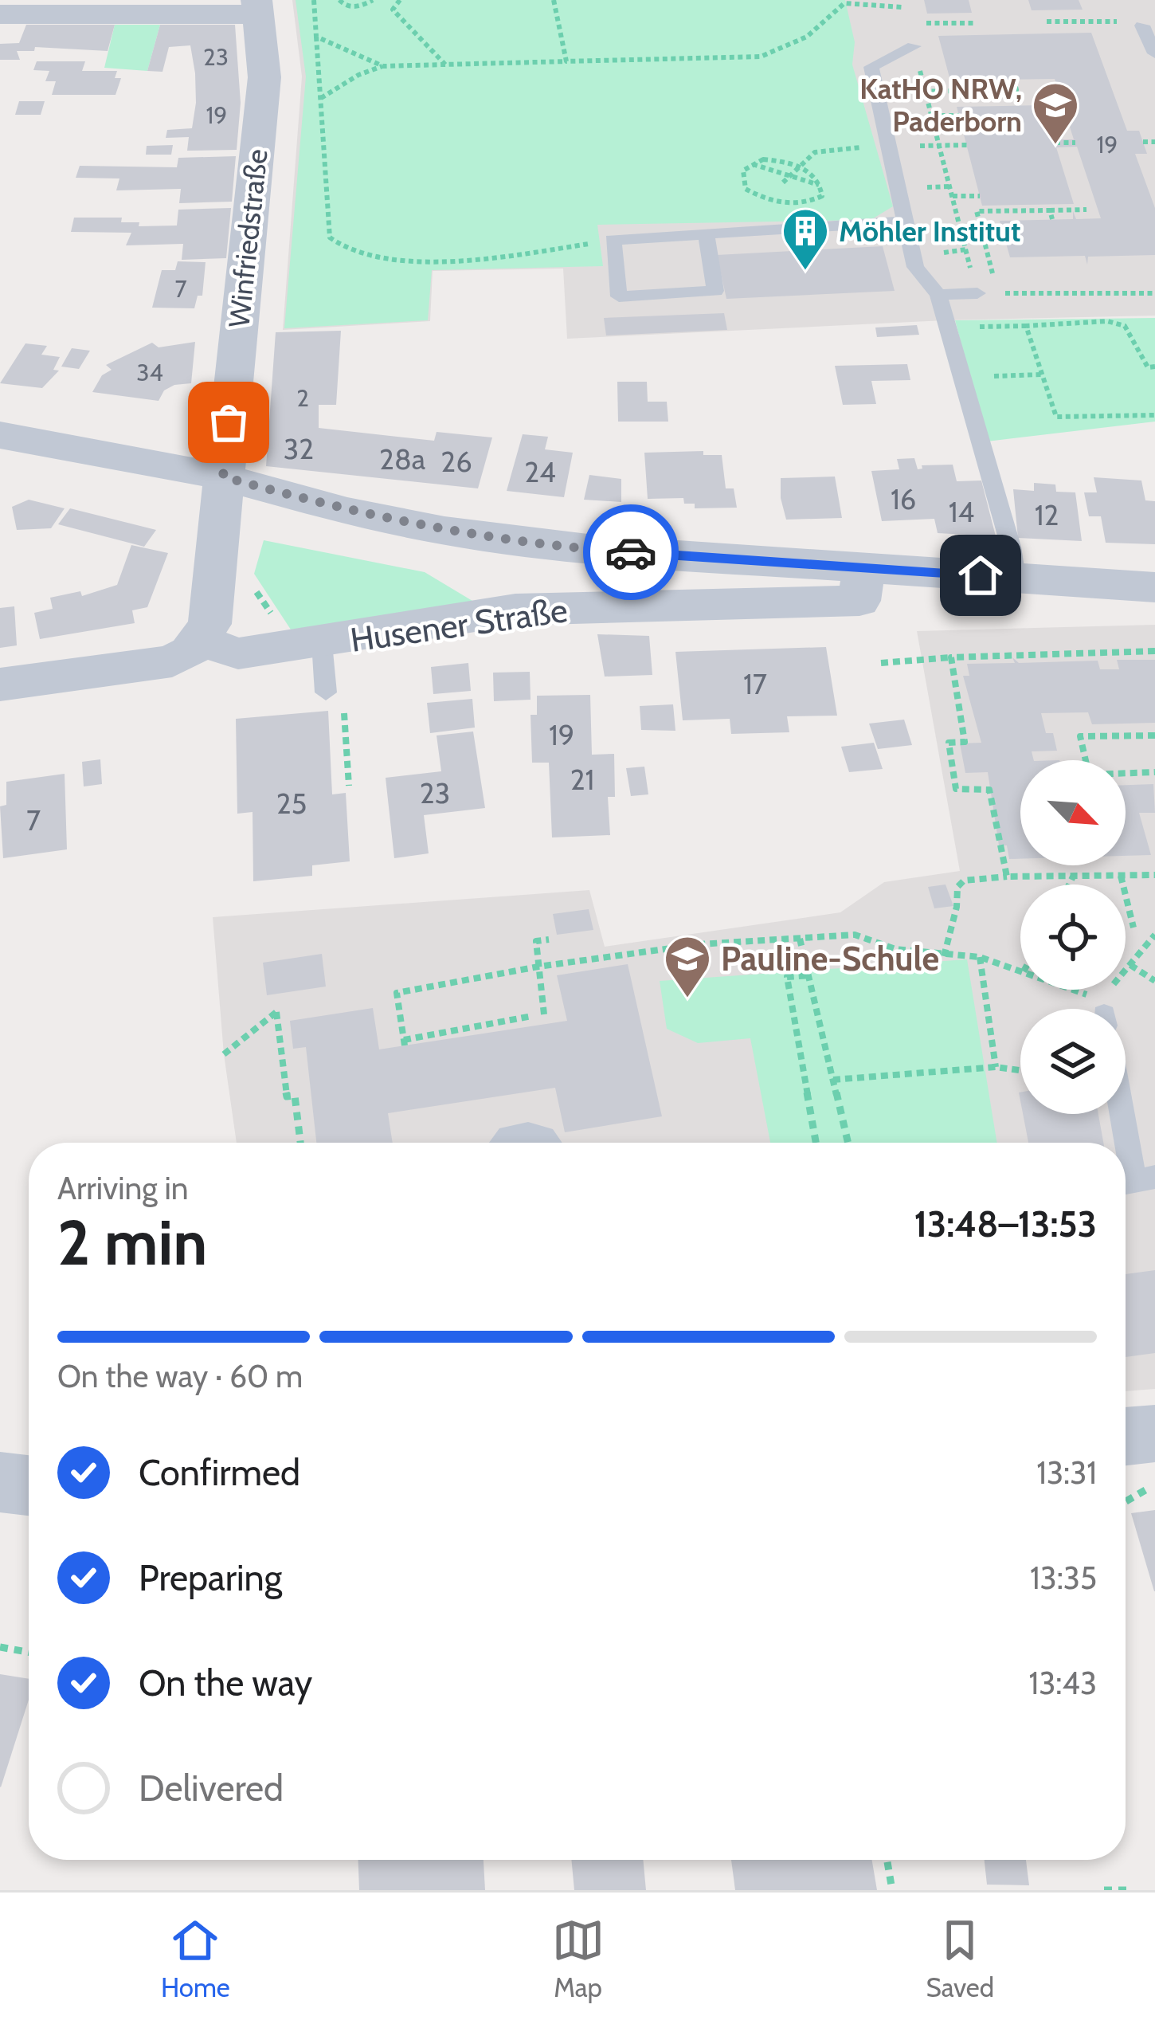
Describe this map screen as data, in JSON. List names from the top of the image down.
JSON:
{
  "streets": {
    "street": ["Winfriedstraße", "Husener Straße"]
  },
  "crossings": [
    ["Winfriedstraße", "Husener Straße"]
  ],
  "places": {
    "school or university": ["KatHO NRW, Paderborn", "Pauline-Schule"],
    "building": ["Möhler Institut"]
  },
  "house_numbers": [
    "23",
    "19",
    "19",
    "7",
    "34",
    "2",
    "32",
    "28a",
    "26",
    "24",
    "16",
    "14",
    "12",
    "17",
    "19",
    "21",
    "23",
    "25",
    "7"
  ],
  "north": "bottom right",
  "page": {
    "heading": ["2 min", "Arriving in", "13:48–13:53"],
    "bar": "On the way · 60 m",
    "list": [
      ["Confirmed", "13:31"],
      ["Preparing", "13:35"],
      ["On the way", "13:43"],
      "Delivered"
    ],
    "tabs": ["Home", "Map", "Saved"]
  }
}
